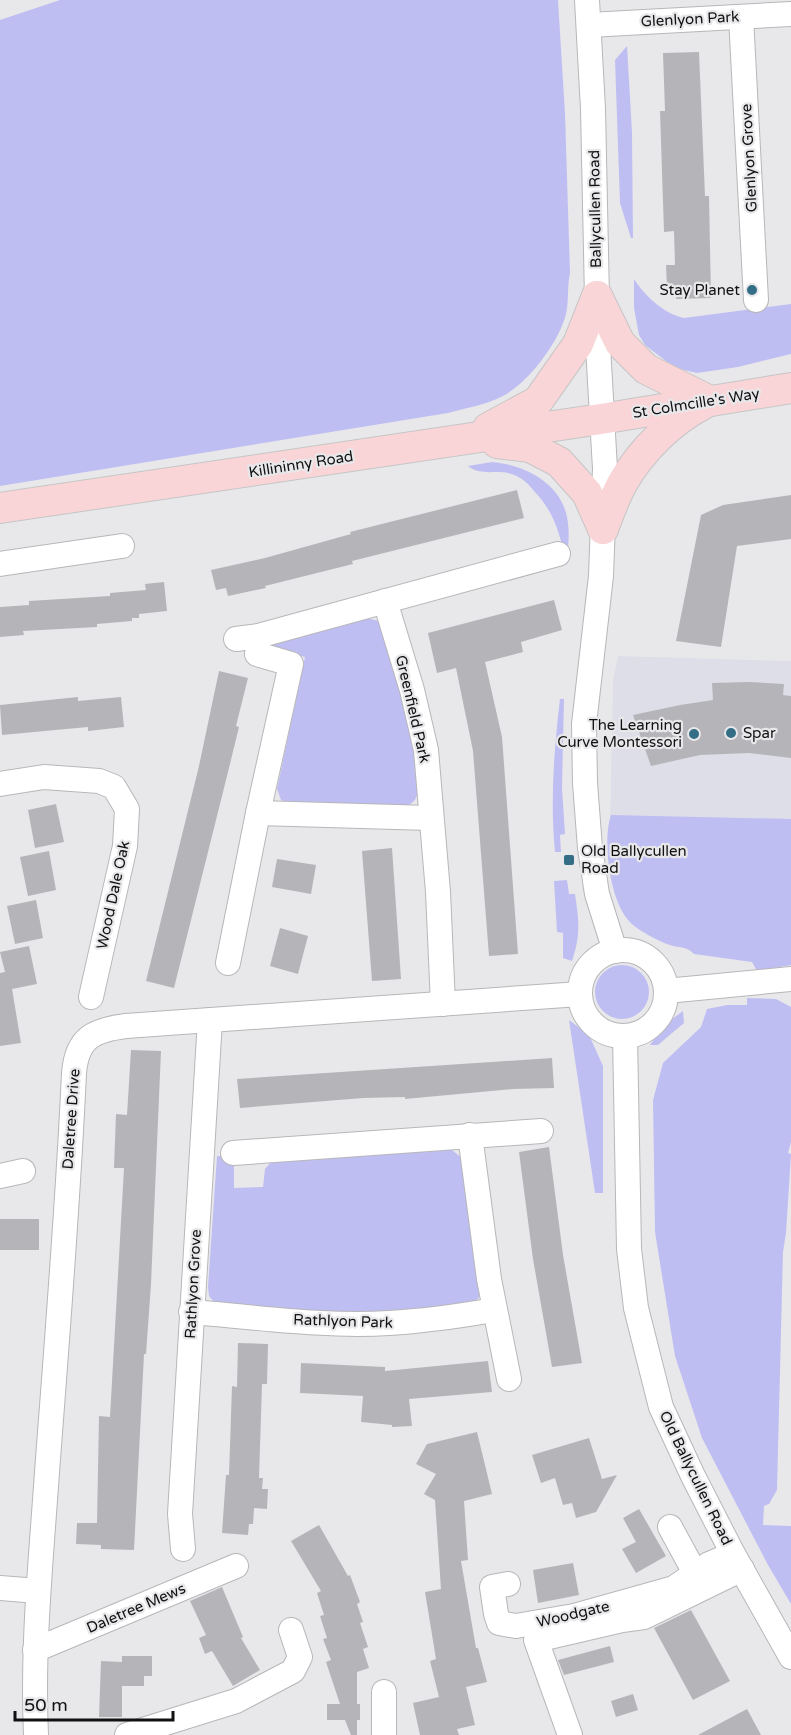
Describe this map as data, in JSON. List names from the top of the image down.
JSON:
{
  "streets": {
    "main road": ["St Colmcille's Way", "Killininny Road"],
    "street": [
      "Glenlyon Park",
      "Glenlyon Grove",
      "Ballycullen Road",
      "Greenfield Park",
      "Wood Dale Oak",
      "Daletree Drive",
      "Rathlyon Grove",
      "Rathlyon Park",
      "Old Ballycullen Road",
      "Daletree Mews",
      "Woodgate"
    ]
  },
  "crossings": [
    ["Glenlyon Park", "Glenlyon Grove"],
    ["Glenlyon Park", "Ballycullen Road"],
    ["Ballycullen Road", "St Colmcille's Way"],
    ["Ballycullen Road", "Killininny Road"],
    ["St Colmcille's Way", "Killininny Road"],
    ["Greenfield Park", "Daletree Drive"],
    ["Daletree Drive", "Rathlyon Grove"],
    ["Daletree Drive", "Old Ballycullen Road"],
    ["Daletree Drive", "Daletree Mews"],
    ["Rathlyon Grove", "Rathlyon Park"],
    ["Old Ballycullen Road", "Woodgate"]
  ],
  "places": {
    "other": ["Stay Planet", "Spar", "The Learning Curve Montessori"],
    "transit": ["Old Ballycullen Road"]
  },
  "scale_bar": "50 m"
}
